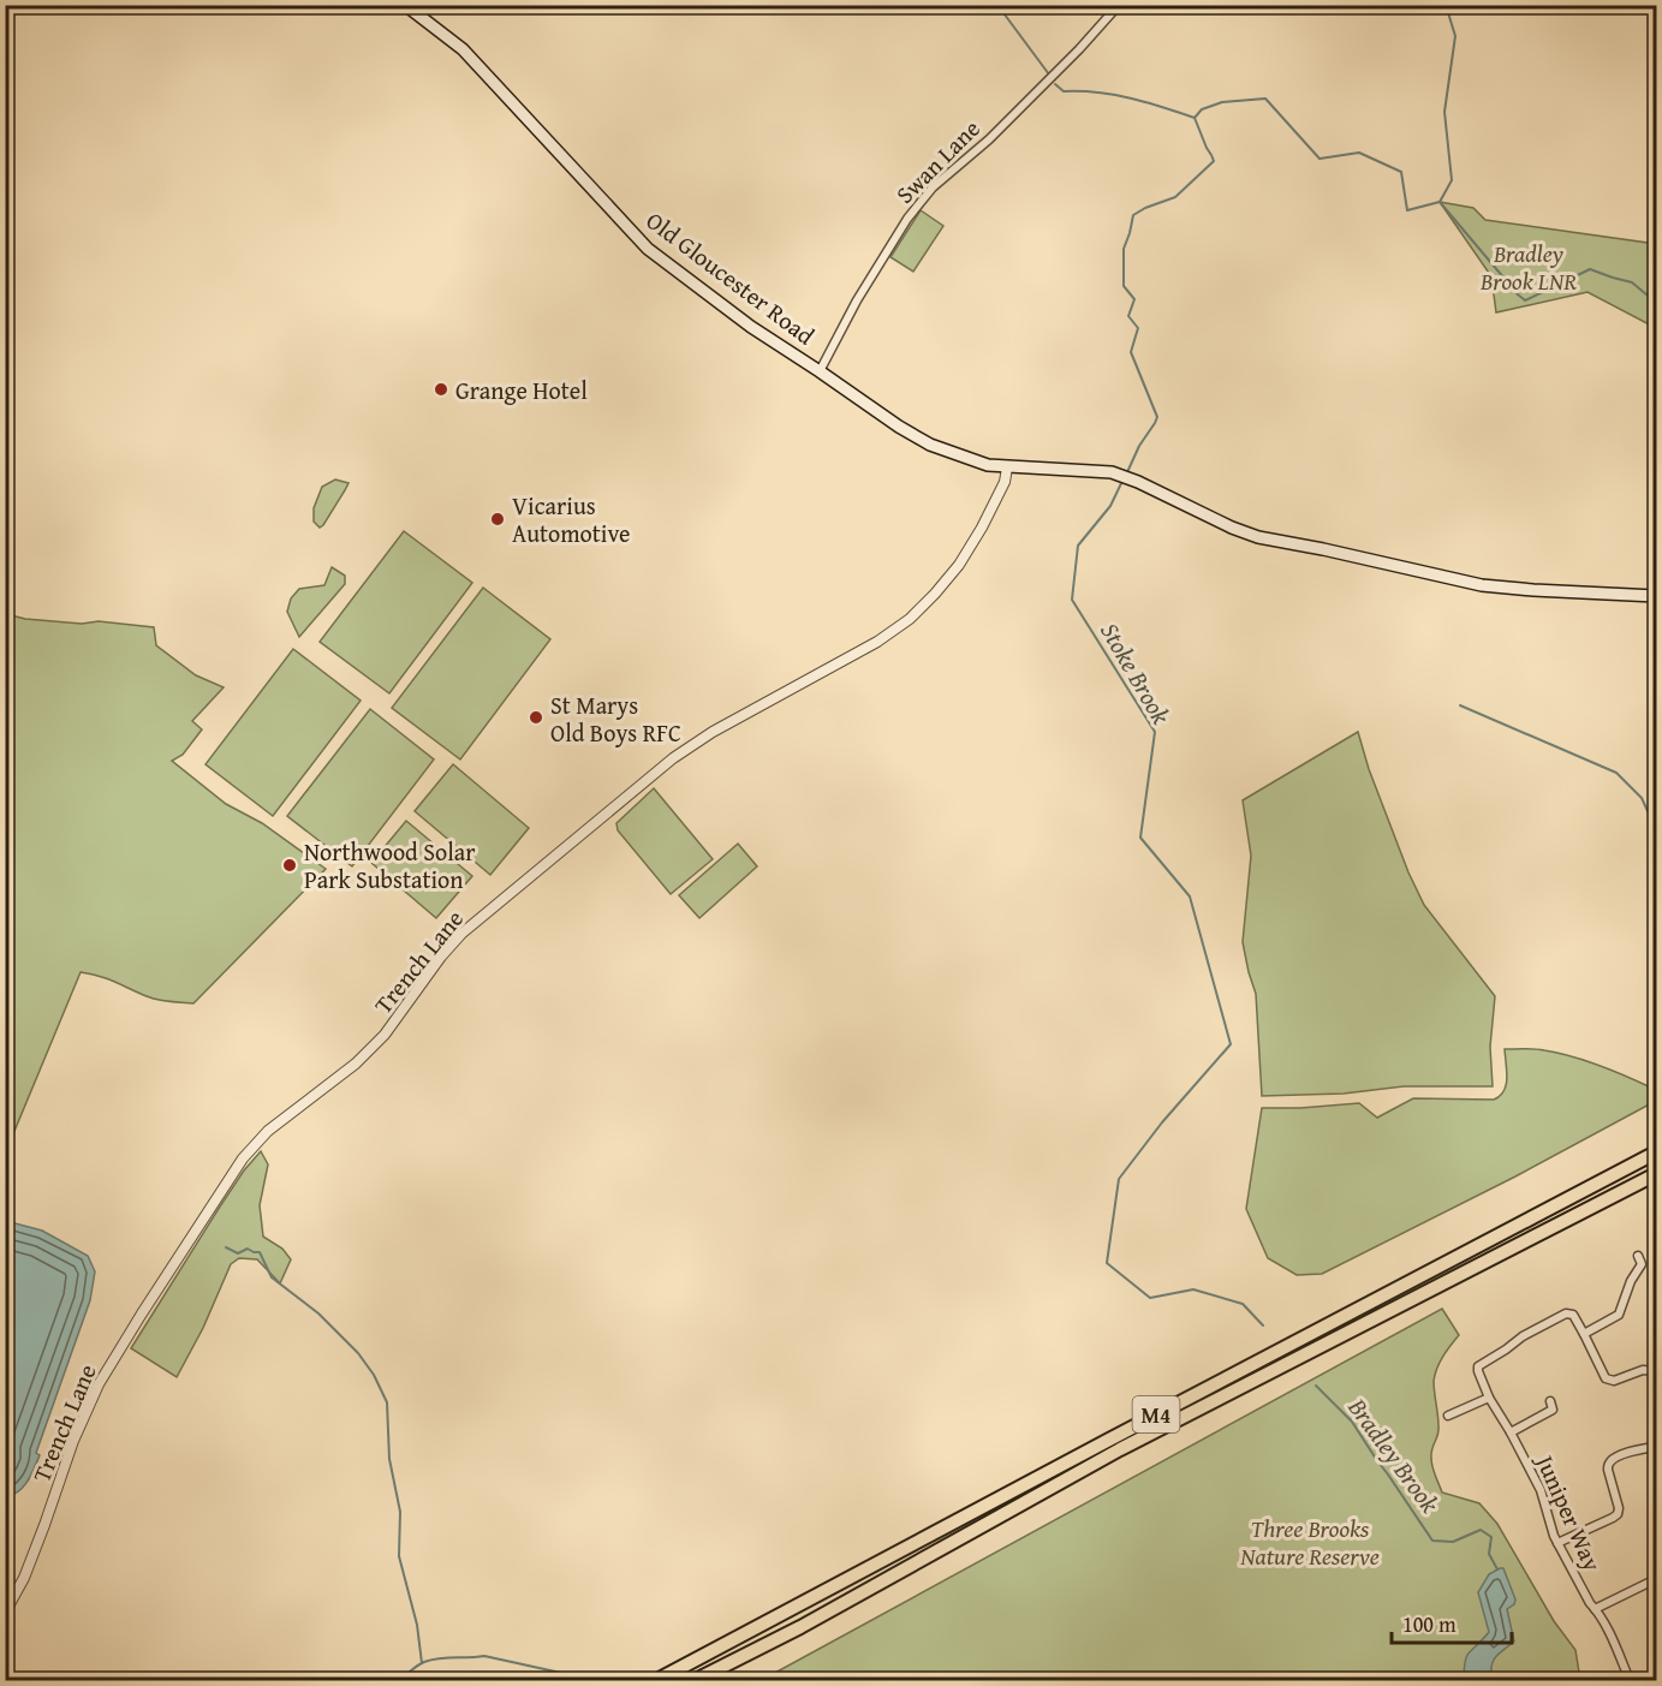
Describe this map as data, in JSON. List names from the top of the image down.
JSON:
{
  "streets": {
    "highway": ["M4"],
    "main road": ["Old Gloucester Road"],
    "street": ["Swan Lane", "Trench Lane", "Juniper Way"]
  },
  "crossings": [
    ["Swan Lane", "Old Gloucester Road"],
    ["Old Gloucester Road", "Trench Lane"]
  ],
  "water": ["Stoke Brook", "Bradley Brook"],
  "parks": ["Bradley Brook LNR", "Three Brooks Nature Reserve"],
  "places": [
    "Grange Hotel",
    "Vicarius Automotive",
    "St Marys Old Boys RFC",
    "Northwood Solar Park Substation"
  ],
  "scale_bar": "100 m"
}
